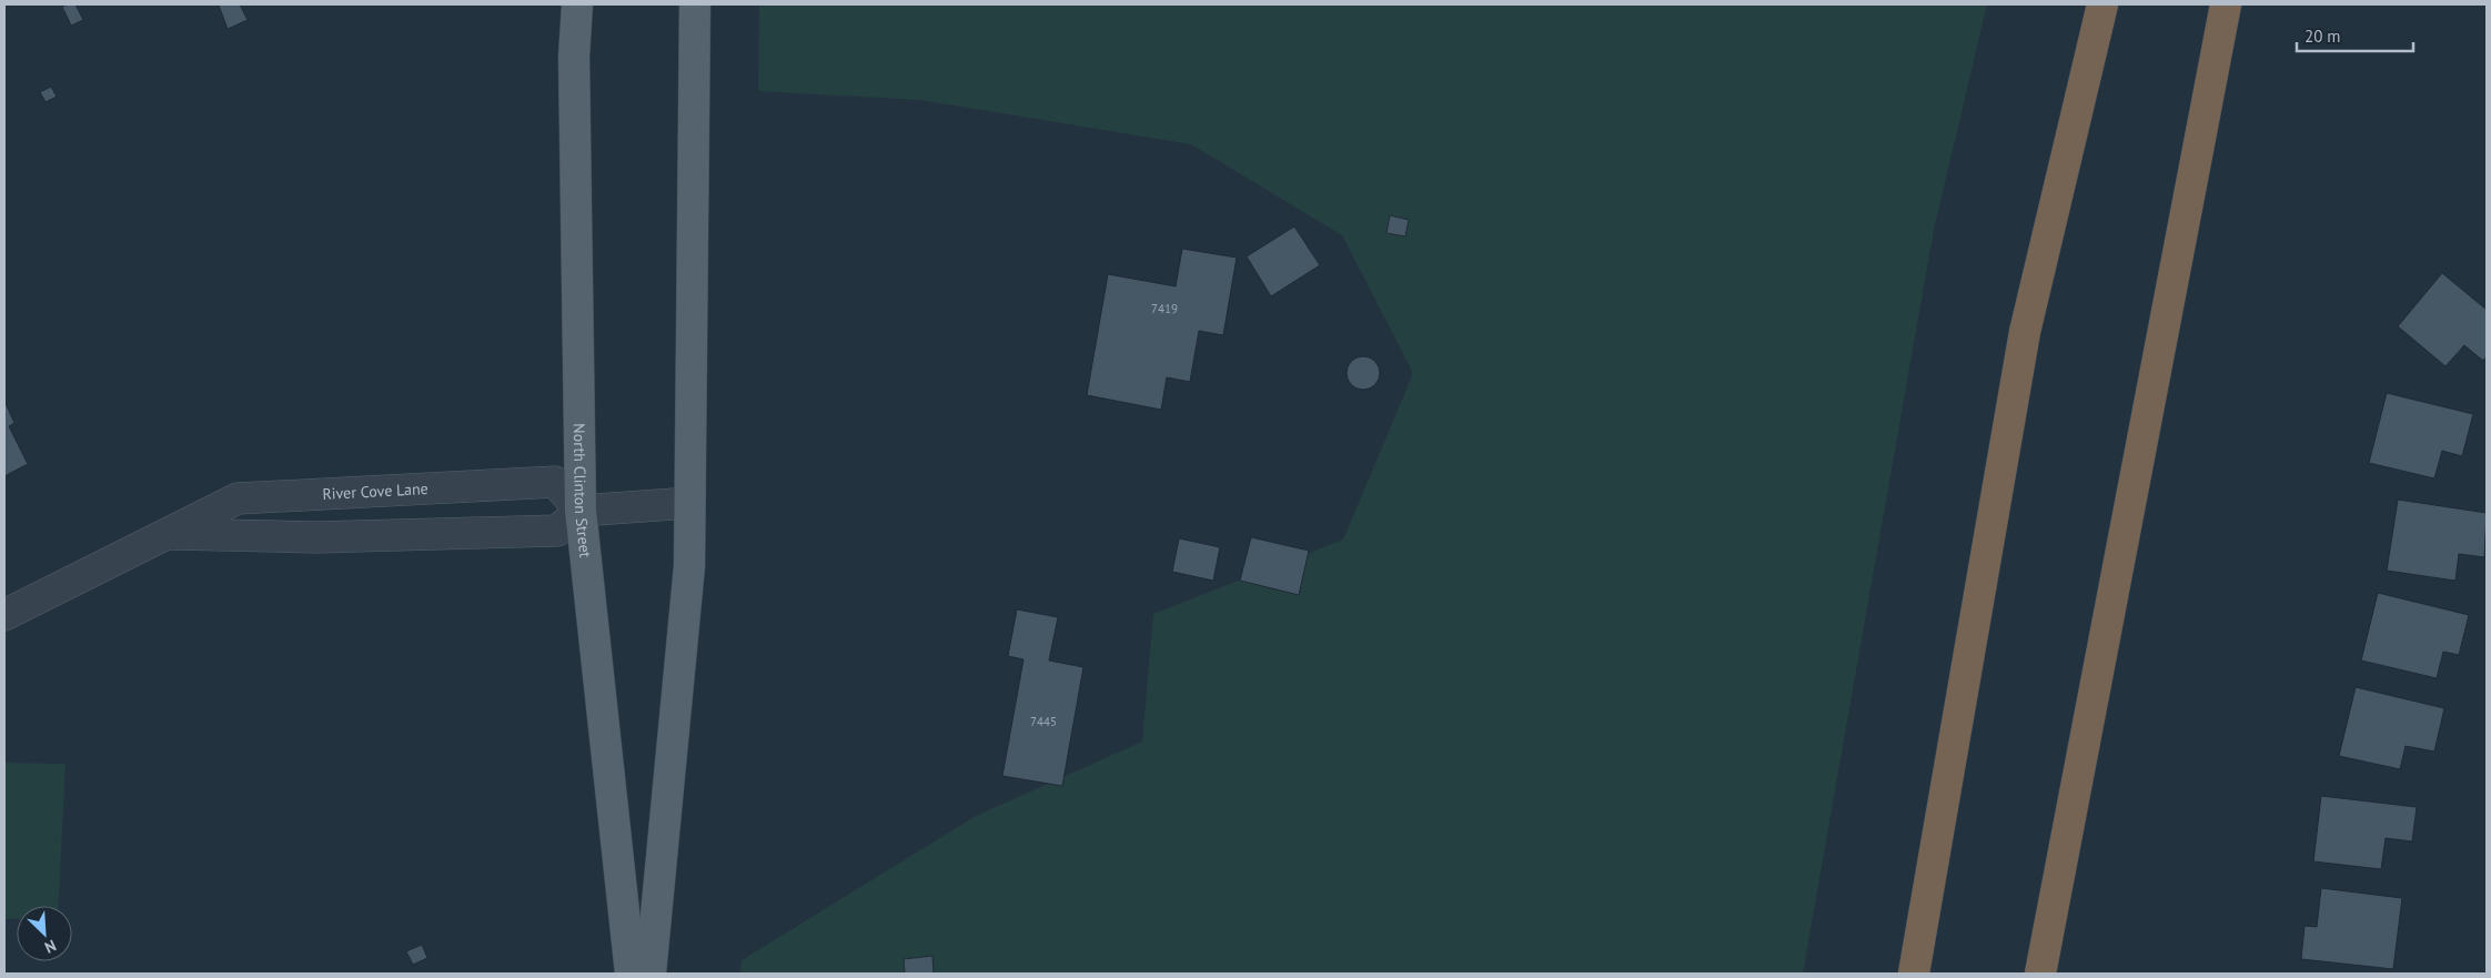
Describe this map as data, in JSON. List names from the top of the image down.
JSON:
{
  "streets": {
    "main road": ["North Clinton Street"],
    "street": ["River Cove Lane"]
  },
  "crossings": [
    ["North Clinton Street", "River Cove Lane"]
  ],
  "house_numbers": ["7419", "7445"],
  "scale_bar": "20 m",
  "north": "bottom right"
}
